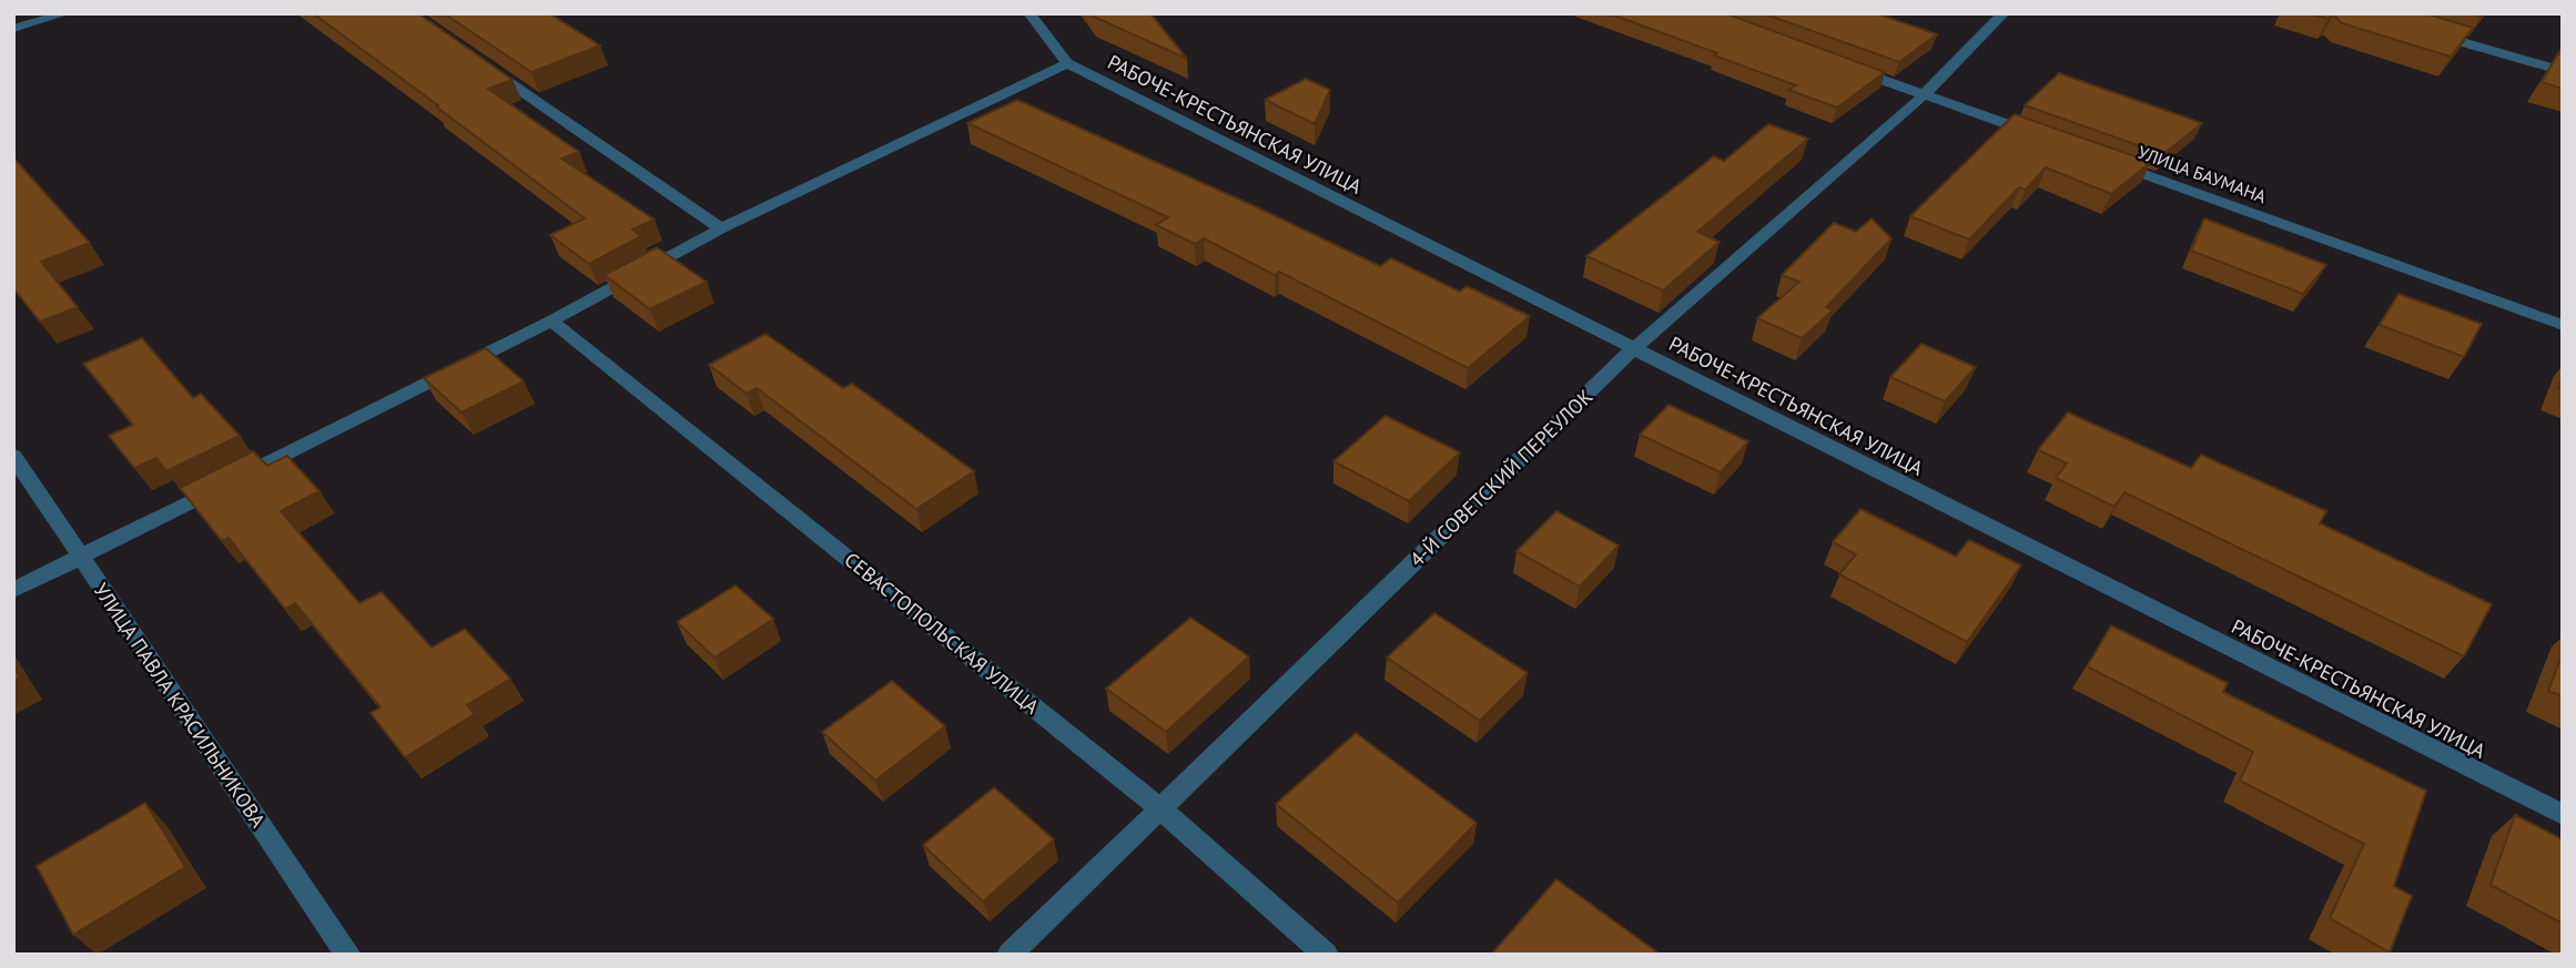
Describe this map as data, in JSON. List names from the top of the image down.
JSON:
{
  "streets": {
    "street": [
      "РАБОЧЕ-КРЕСТЬЯНСКАЯ УЛИЦА",
      "УЛИЦА БАУМАНА",
      "4-Й СОВЕТСКИЙ ПЕРЕУЛОК",
      "СЕВАСТОПОЛЬСКАЯ УЛИЦА",
      "УЛИЦА ПАВЛА КРАСИЛЬНИКОВА"
    ]
  },
  "crossings": [
    ["РАБОЧЕ-КРЕСТЬЯНСКАЯ УЛИЦА", "4-Й СОВЕТСКИЙ ПЕРЕУЛОК"],
    ["4-Й СОВЕТСКИЙ ПЕРЕУЛОК", "СЕВАСТОПОЛЬСКАЯ УЛИЦА"]
  ]
}
